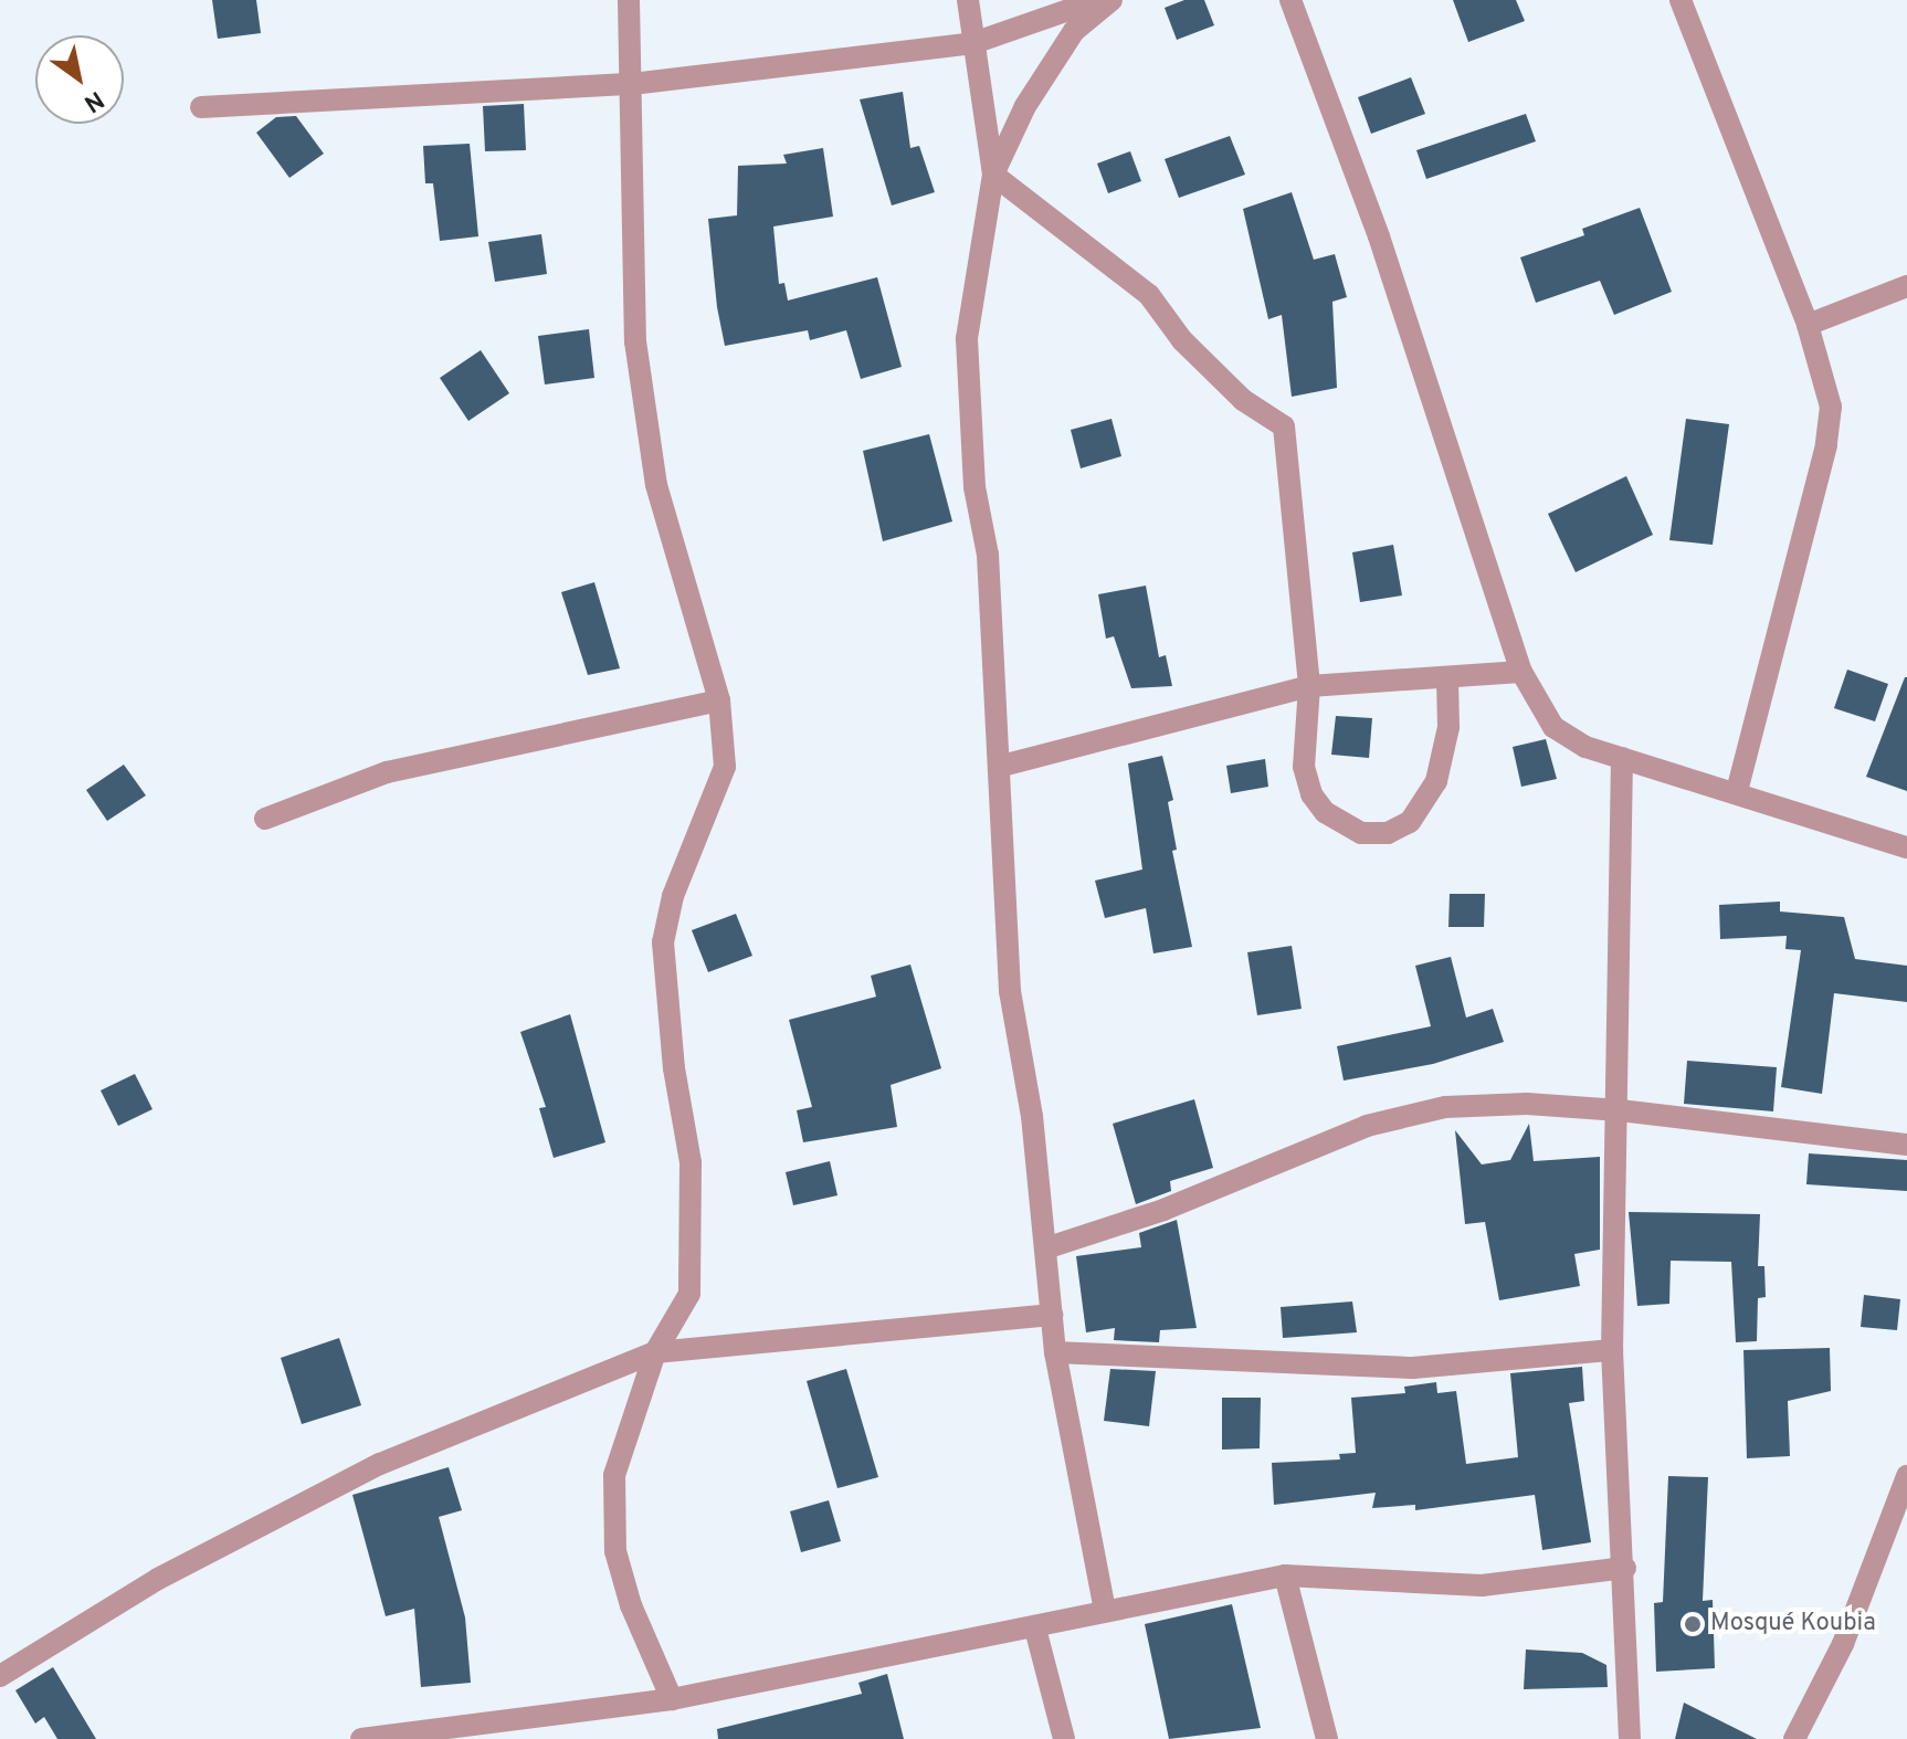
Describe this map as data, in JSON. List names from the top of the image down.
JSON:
{
  "places": ["Mosqué Koubia"],
  "north": "bottom right"
}
